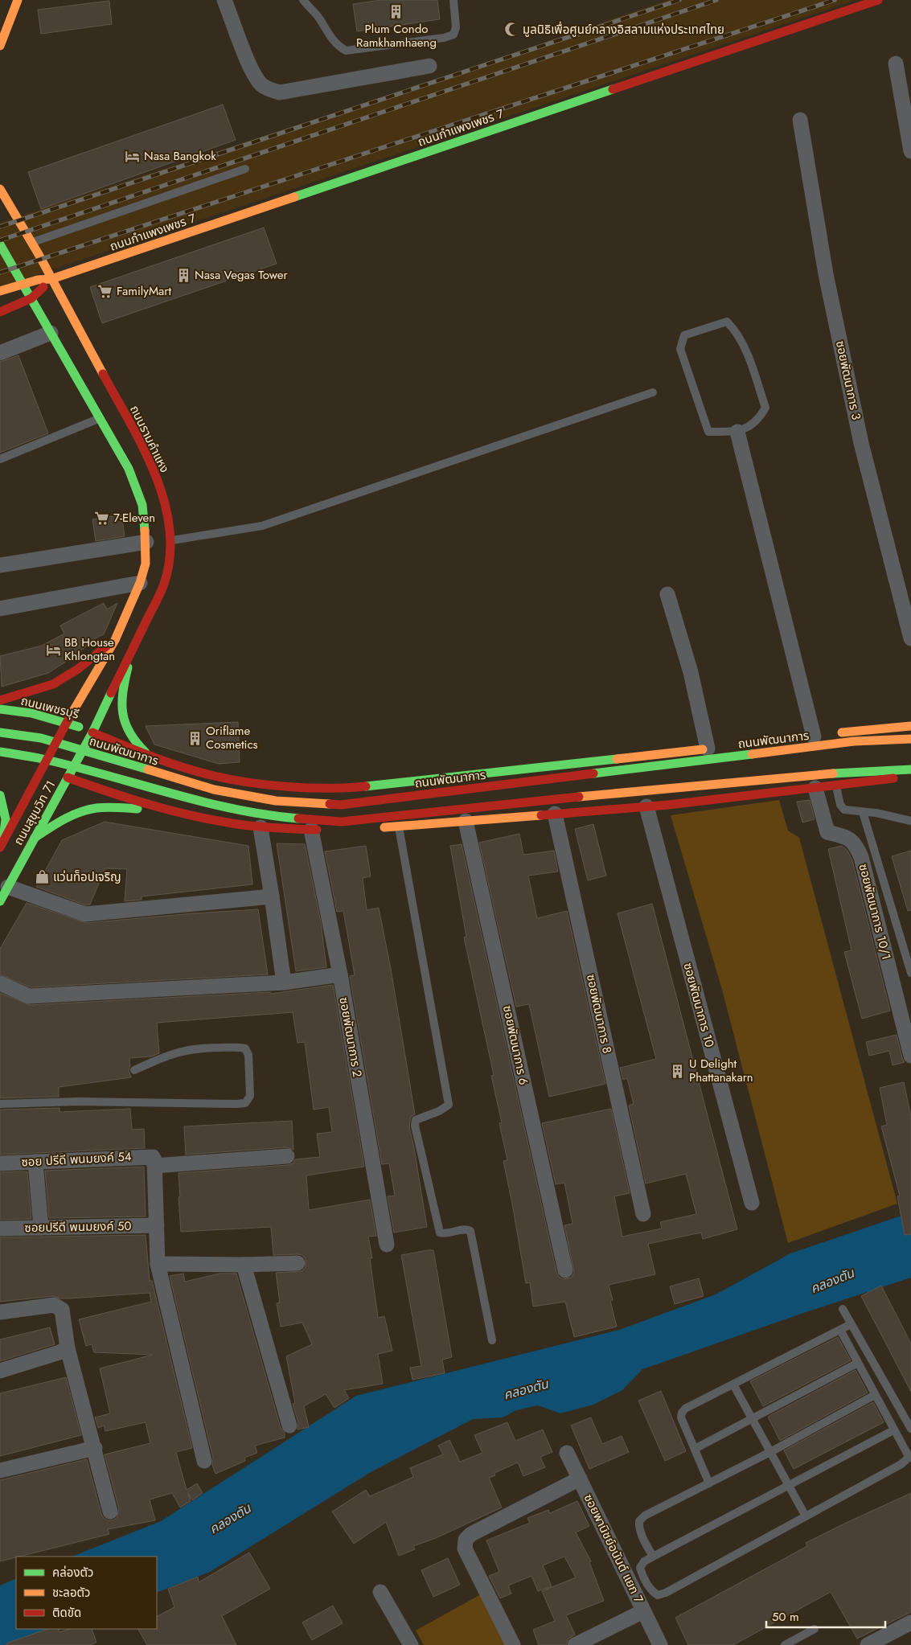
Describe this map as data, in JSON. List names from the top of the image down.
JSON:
{
  "streets": {
    "main road": [
      "ถนนกำแพงเพชร 7",
      "ถนนรามคำแหง",
      "ถนนเพชรบุรี",
      "ถนนพัฒนาการ",
      "ถนนสุขุมวิท 71"
    ],
    "street": [
      "ซอยพัฒนาการ 3",
      "ซอยพัฒนาการ 10/1",
      "ซอยพัฒนาการ 10",
      "ซอยพัฒนาการ 8",
      "ซอยพัฒนาการ 2",
      "ซอยพัฒนาการ 6",
      "ซอย ปรีดี พนมยงค์ 54",
      "ซอยปรีดี พนมยงค์ 50",
      "ซอยพานิชย์อนันต์ แยก 7"
    ]
  },
  "crossings": [
    ["ถนนกำแพงเพชร 7", "ถนนรามคำแหง"],
    ["ถนนรามคำแหง", "ถนนเพชรบุรี"],
    ["ถนนรามคำแหง", "ถนนพัฒนาการ"],
    ["ถนนรามคำแหง", "ถนนสุขุมวิท 71"],
    ["ถนนเพชรบุรี", "ถนนพัฒนาการ"],
    ["ถนนเพชรบุรี", "ถนนสุขุมวิท 71"]
  ],
  "water": ["คลองตัน"],
  "places": {
    "building": [
      "Plum Condo Ramkhamhaeng",
      "Nasa Vegas Tower",
      "Oriflame Cosmetics",
      "U Delight Phattanakarn"
    ],
    "mosque": ["มูลนิธิเพื่อศูนย์กลางอิสลามแห่งประเทศไทย"],
    "hotel": ["Nasa Bangkok", "BB House Khlongtan"],
    "supermarket": ["FamilyMart", "7-Eleven"],
    "shop": ["แว่นท็อปเจริญ"]
  },
  "legend": ["คล่องตัว", "ชะลอตัว", "ติดขัด"],
  "scale_bar": "50 m"
}
